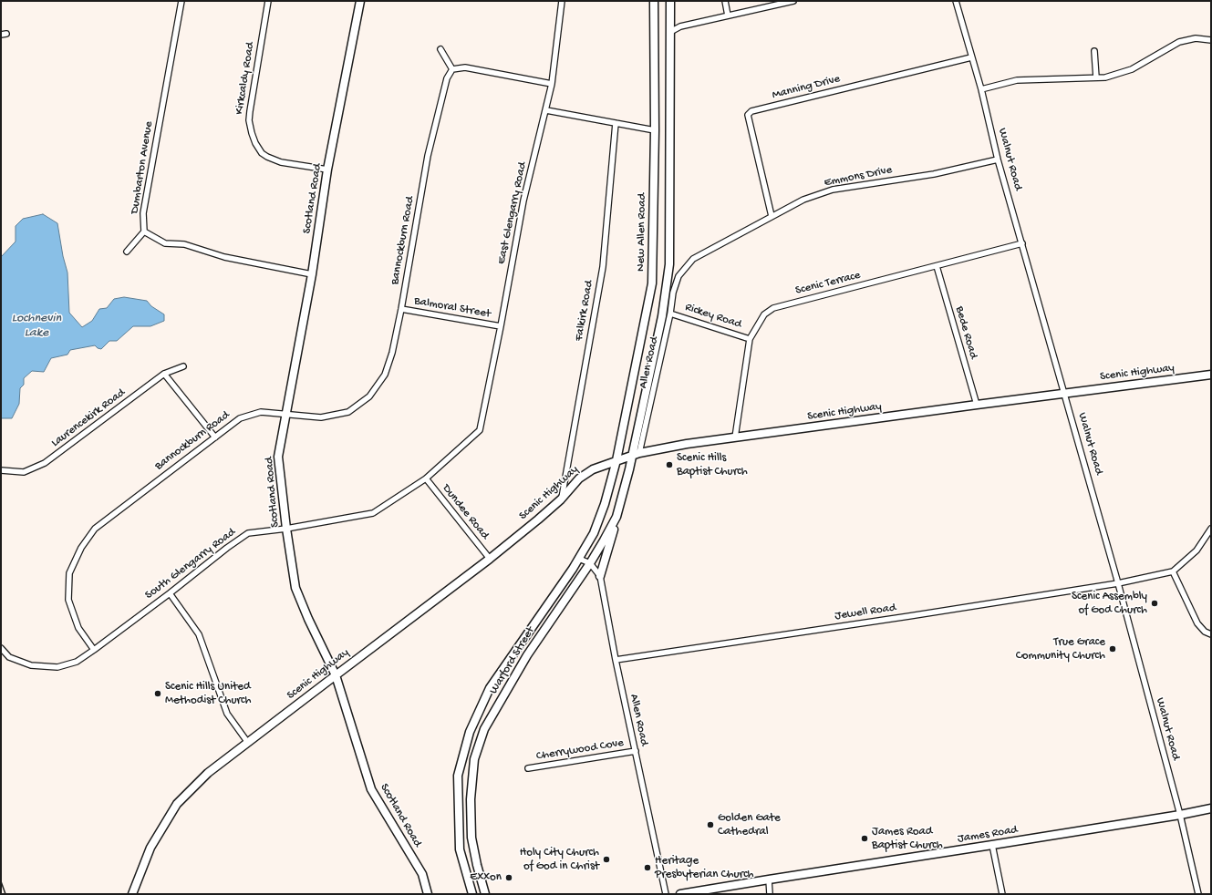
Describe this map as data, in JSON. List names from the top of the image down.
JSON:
{
  "streets": {
    "main road": [
      "Scotland Road",
      "New Allen Road",
      "Scenic Highway",
      "Warford Street",
      "James Road"
    ],
    "street": [
      "Kirkcaldy Road",
      "Manning Drive",
      "Walnut Road",
      "Dumbarton Avenue",
      "Emmons Drive",
      "East Glengarry Road",
      "Bannockburn Road",
      "Scenic Terrace",
      "Balmoral Street",
      "Falkirk Road",
      "Rickey Road",
      "Bede Road",
      "Allen Road",
      "Laurencekirk Road",
      "Dundee Road",
      "South Glengarry Road",
      "Jewell Road",
      "Cherrywood Cove"
    ]
  },
  "crossings": [
    ["Kirkcaldy Road", "Scotland Road"],
    ["Manning Drive", "Walnut Road"],
    ["Manning Drive", "Emmons Drive"],
    ["Walnut Road", "Emmons Drive"],
    ["Walnut Road", "Scenic Terrace"],
    ["Walnut Road", "Scenic Highway"],
    ["Walnut Road", "Jewell Road"],
    ["Walnut Road", "James Road"],
    ["Dumbarton Avenue", "Scotland Road"],
    ["Emmons Drive", "Allen Road"],
    ["Scotland Road", "Bannockburn Road"],
    ["Scotland Road", "Scenic Highway"],
    ["Scotland Road", "South Glengarry Road"],
    ["East Glengarry Road", "Balmoral Street"],
    ["East Glengarry Road", "South Glengarry Road"],
    ["New Allen Road", "Scenic Highway"],
    ["New Allen Road", "Warford Street"],
    ["Bannockburn Road", "Balmoral Street"],
    ["Bannockburn Road", "South Glengarry Road"],
    ["Scenic Terrace", "Rickey Road"],
    ["Scenic Terrace", "Bede Road"],
    ["Scenic Terrace", "Scenic Highway"],
    ["Falkirk Road", "Scenic Highway"],
    ["Rickey Road", "Allen Road"],
    ["Bede Road", "Scenic Highway"],
    ["Allen Road", "Scenic Highway"],
    ["Allen Road", "Jewell Road"],
    ["Allen Road", "Warford Street"],
    ["Allen Road", "Cherrywood Cove"],
    ["Scenic Highway", "Dundee Road"],
    ["Scenic Highway", "Warford Street"],
    ["Dundee Road", "South Glengarry Road"]
  ],
  "water": ["Lochnevin Lake"],
  "places": [
    "Scenic Hills Baptist Church",
    "Scenic Assembly of God Church",
    "True Grace Community Church",
    "Scenic Hills United Methodist Church",
    "Golden Gate Cathedral",
    "James Road Baptist Church",
    "Holy City Church of God in Christ",
    "Heritage Presbyterian Church",
    "Exxon"
  ]
}
